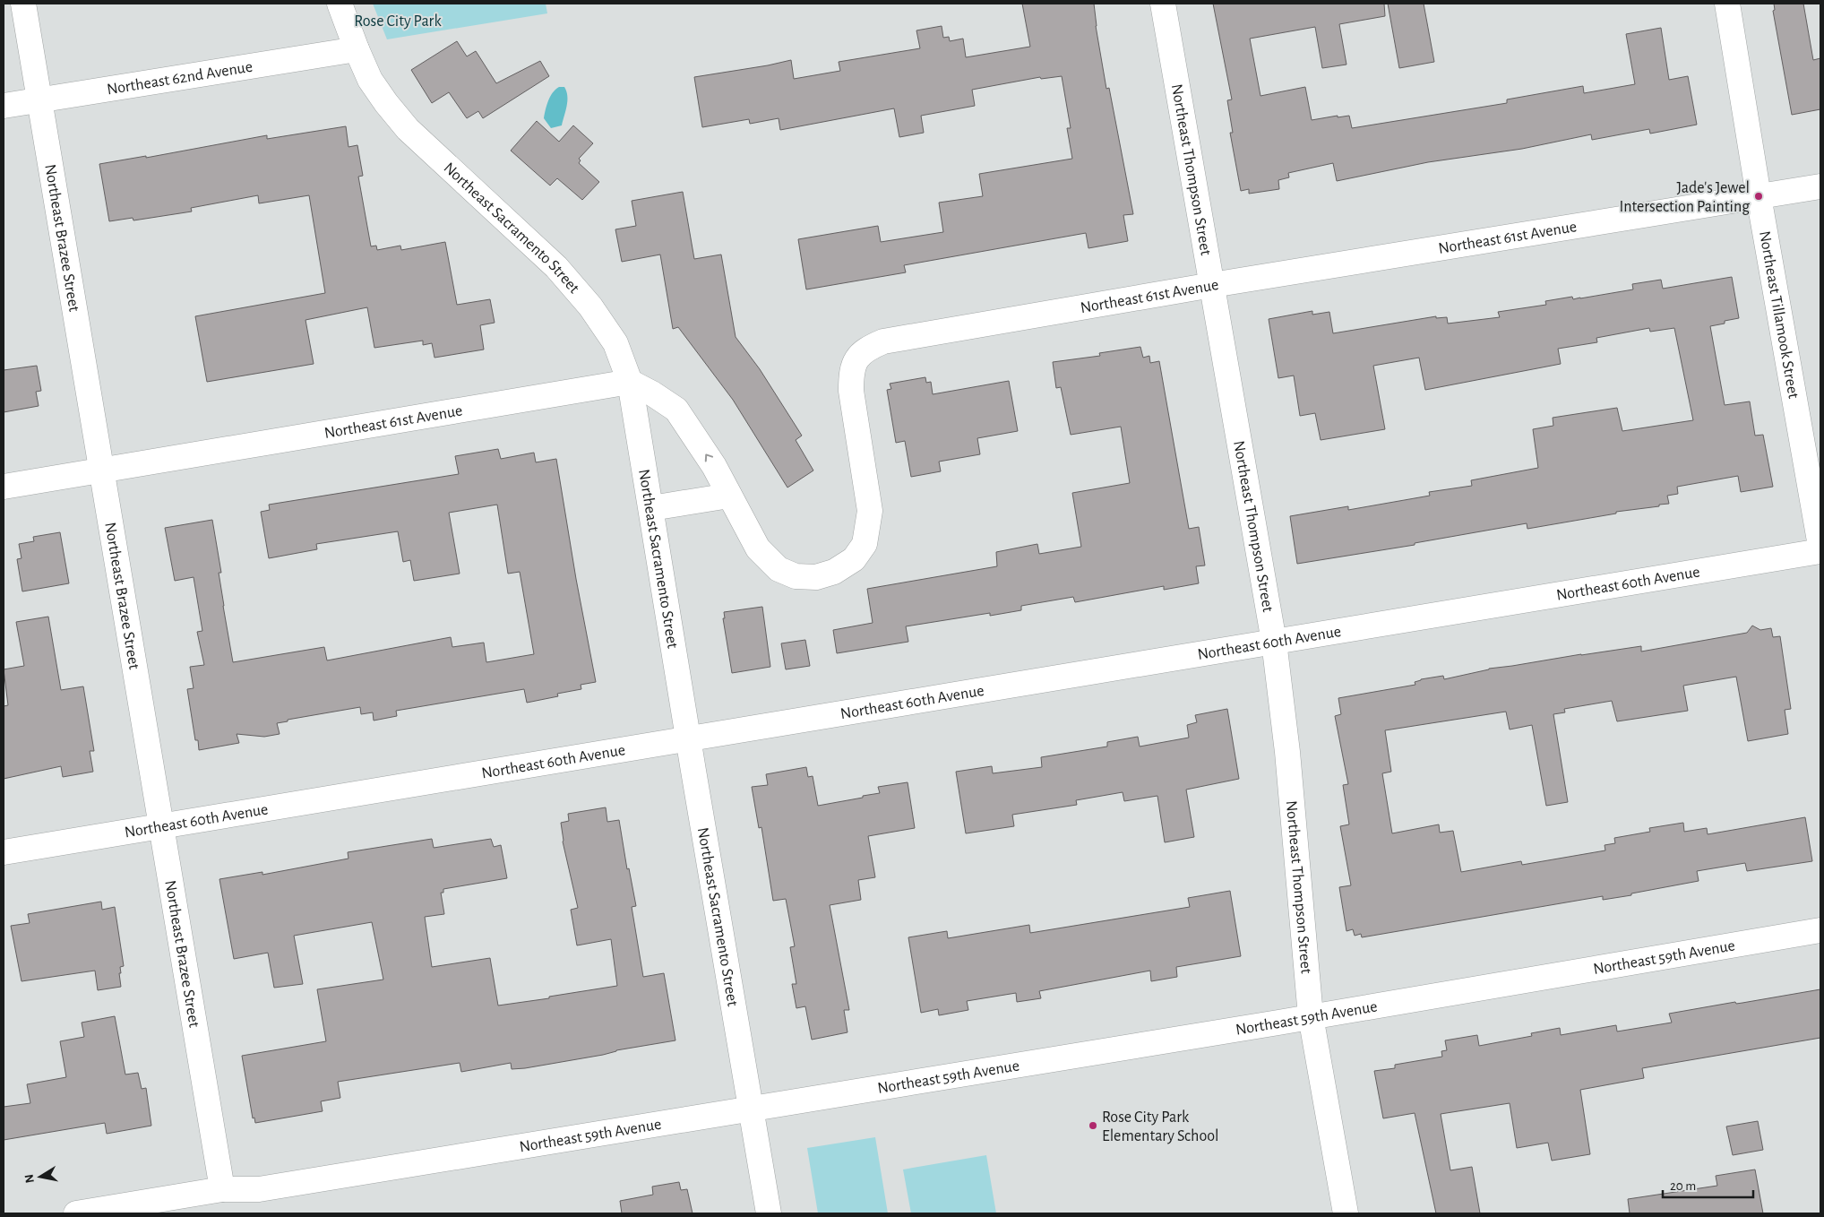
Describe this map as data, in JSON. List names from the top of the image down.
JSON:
{
  "streets": {
    "street": [
      "Northeast 62nd Avenue",
      "Northeast Thompson Street",
      "Northeast Sacramento Street",
      "Northeast 61st Avenue",
      "Northeast Brazee Street",
      "Northeast Tillamook Street",
      "Northeast 60th Avenue",
      "Northeast 59th Avenue"
    ]
  },
  "crossings": [
    ["Northeast 62nd Avenue", "Northeast Sacramento Street"],
    ["Northeast 62nd Avenue", "Northeast Brazee Street"],
    ["Northeast Thompson Street", "Northeast 61st Avenue"],
    ["Northeast Thompson Street", "Northeast 60th Avenue"],
    ["Northeast Thompson Street", "Northeast 59th Avenue"],
    ["Northeast Sacramento Street", "Northeast 61st Avenue"],
    ["Northeast Sacramento Street", "Northeast 60th Avenue"],
    ["Northeast Sacramento Street", "Northeast 59th Avenue"],
    ["Northeast 61st Avenue", "Northeast Brazee Street"],
    ["Northeast 61st Avenue", "Northeast Tillamook Street"],
    ["Northeast Brazee Street", "Northeast 60th Avenue"],
    ["Northeast Brazee Street", "Northeast 59th Avenue"]
  ],
  "parks": ["Rose City Park"],
  "places": ["Jade's Jewel Intersection Painting", "Rose City Park Elementary School"],
  "scale_bar": "20 m",
  "north": "left"
}
